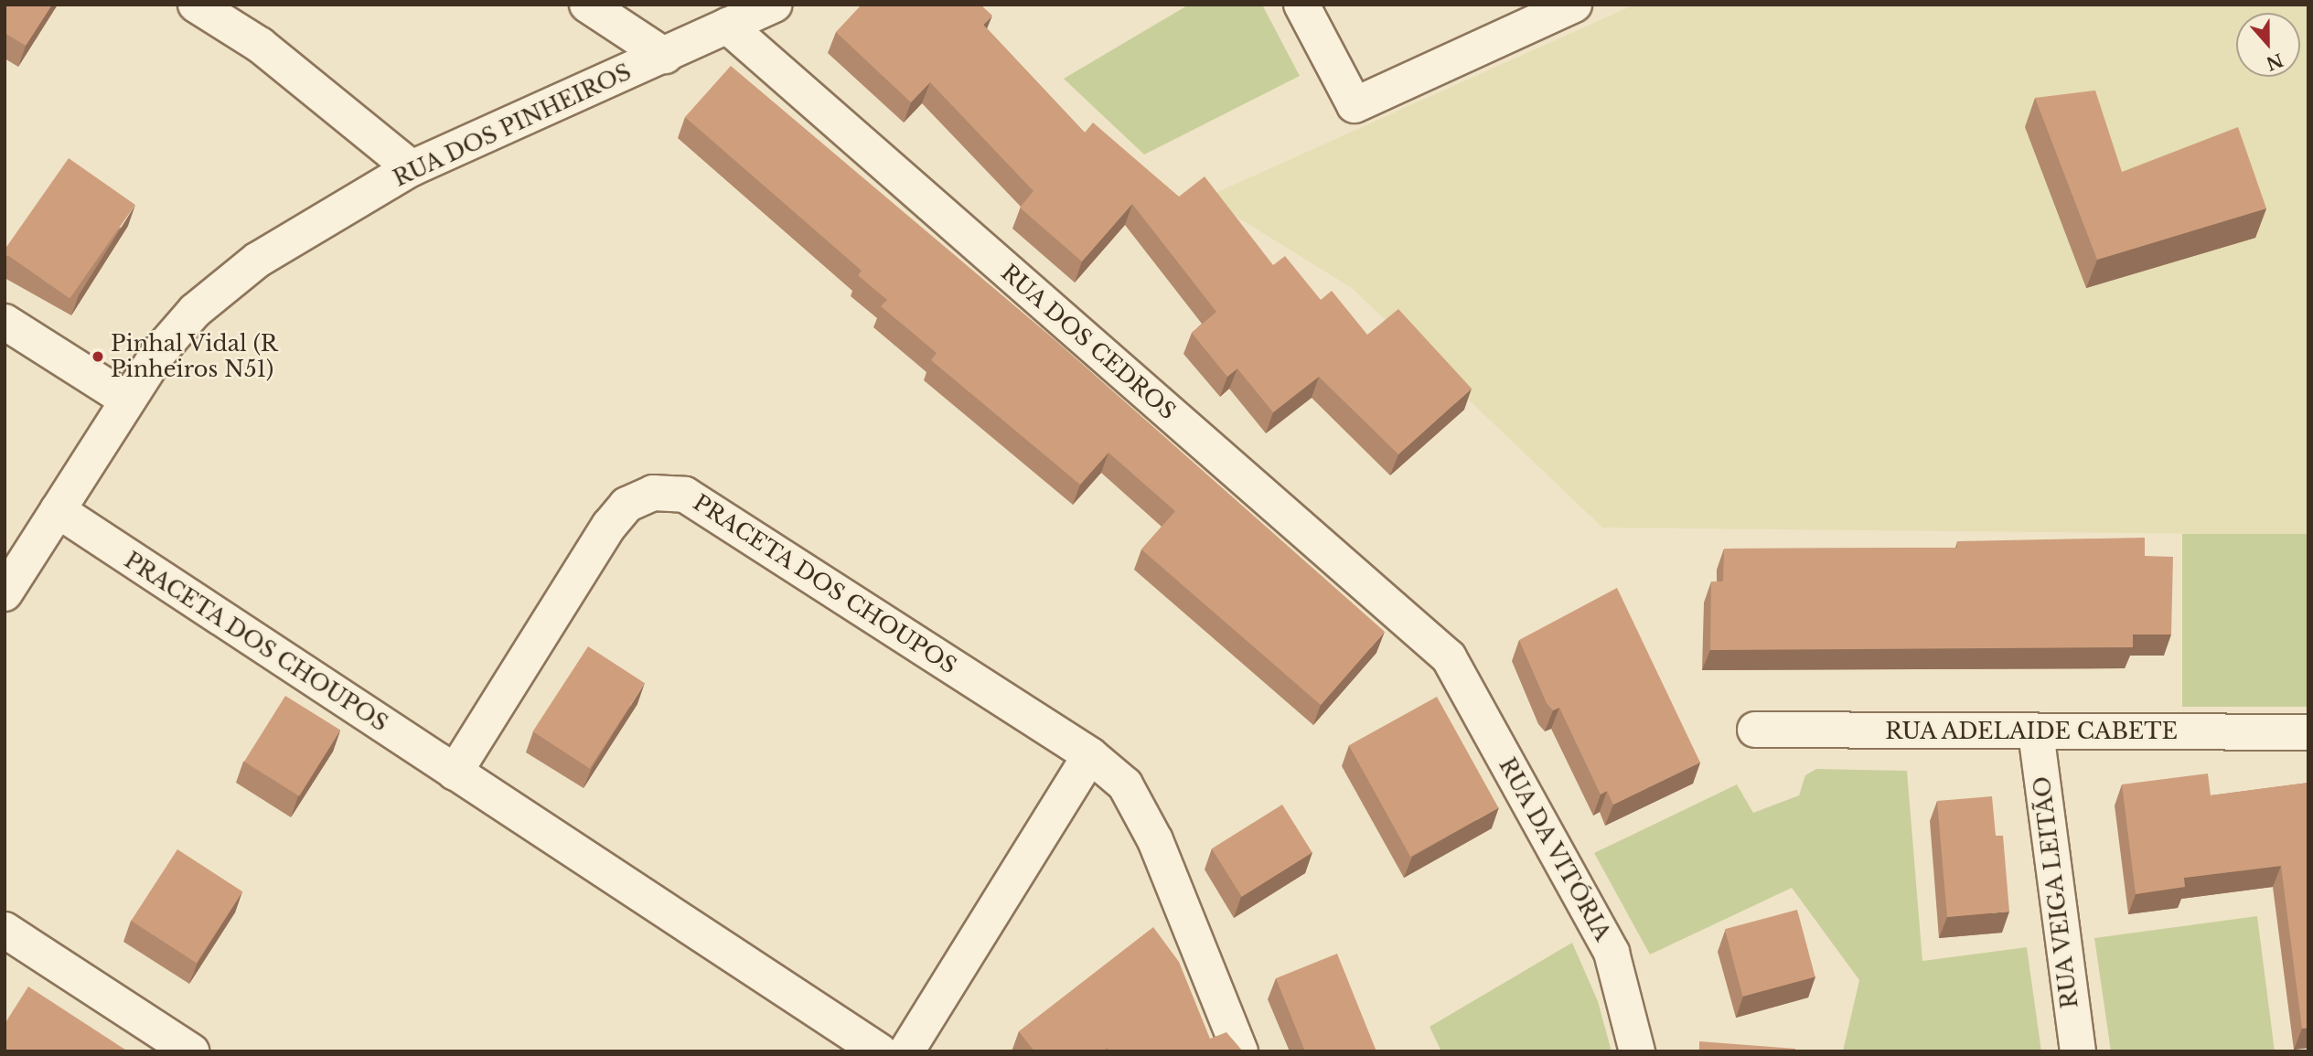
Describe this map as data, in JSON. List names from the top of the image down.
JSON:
{
  "streets": {
    "street": [
      "RUA DOS PINHEIROS",
      "RUA DOS CEDROS",
      "PRACETA DOS CHOUPOS",
      "RUA ADELAIDE CABETE",
      "RUA DA VITÓRIA",
      "RUA VEIGA LEITÃO"
    ]
  },
  "crossings": [
    ["RUA DOS PINHEIROS", "RUA DOS CEDROS"],
    ["RUA DOS PINHEIROS", "PRACETA DOS CHOUPOS"],
    ["RUA DOS CEDROS", "RUA DA VITÓRIA"],
    ["RUA ADELAIDE CABETE", "RUA VEIGA LEITÃO"]
  ],
  "places": ["Pinhal Vidal (R Pinheiros N51)"],
  "north": "bottom"
}
